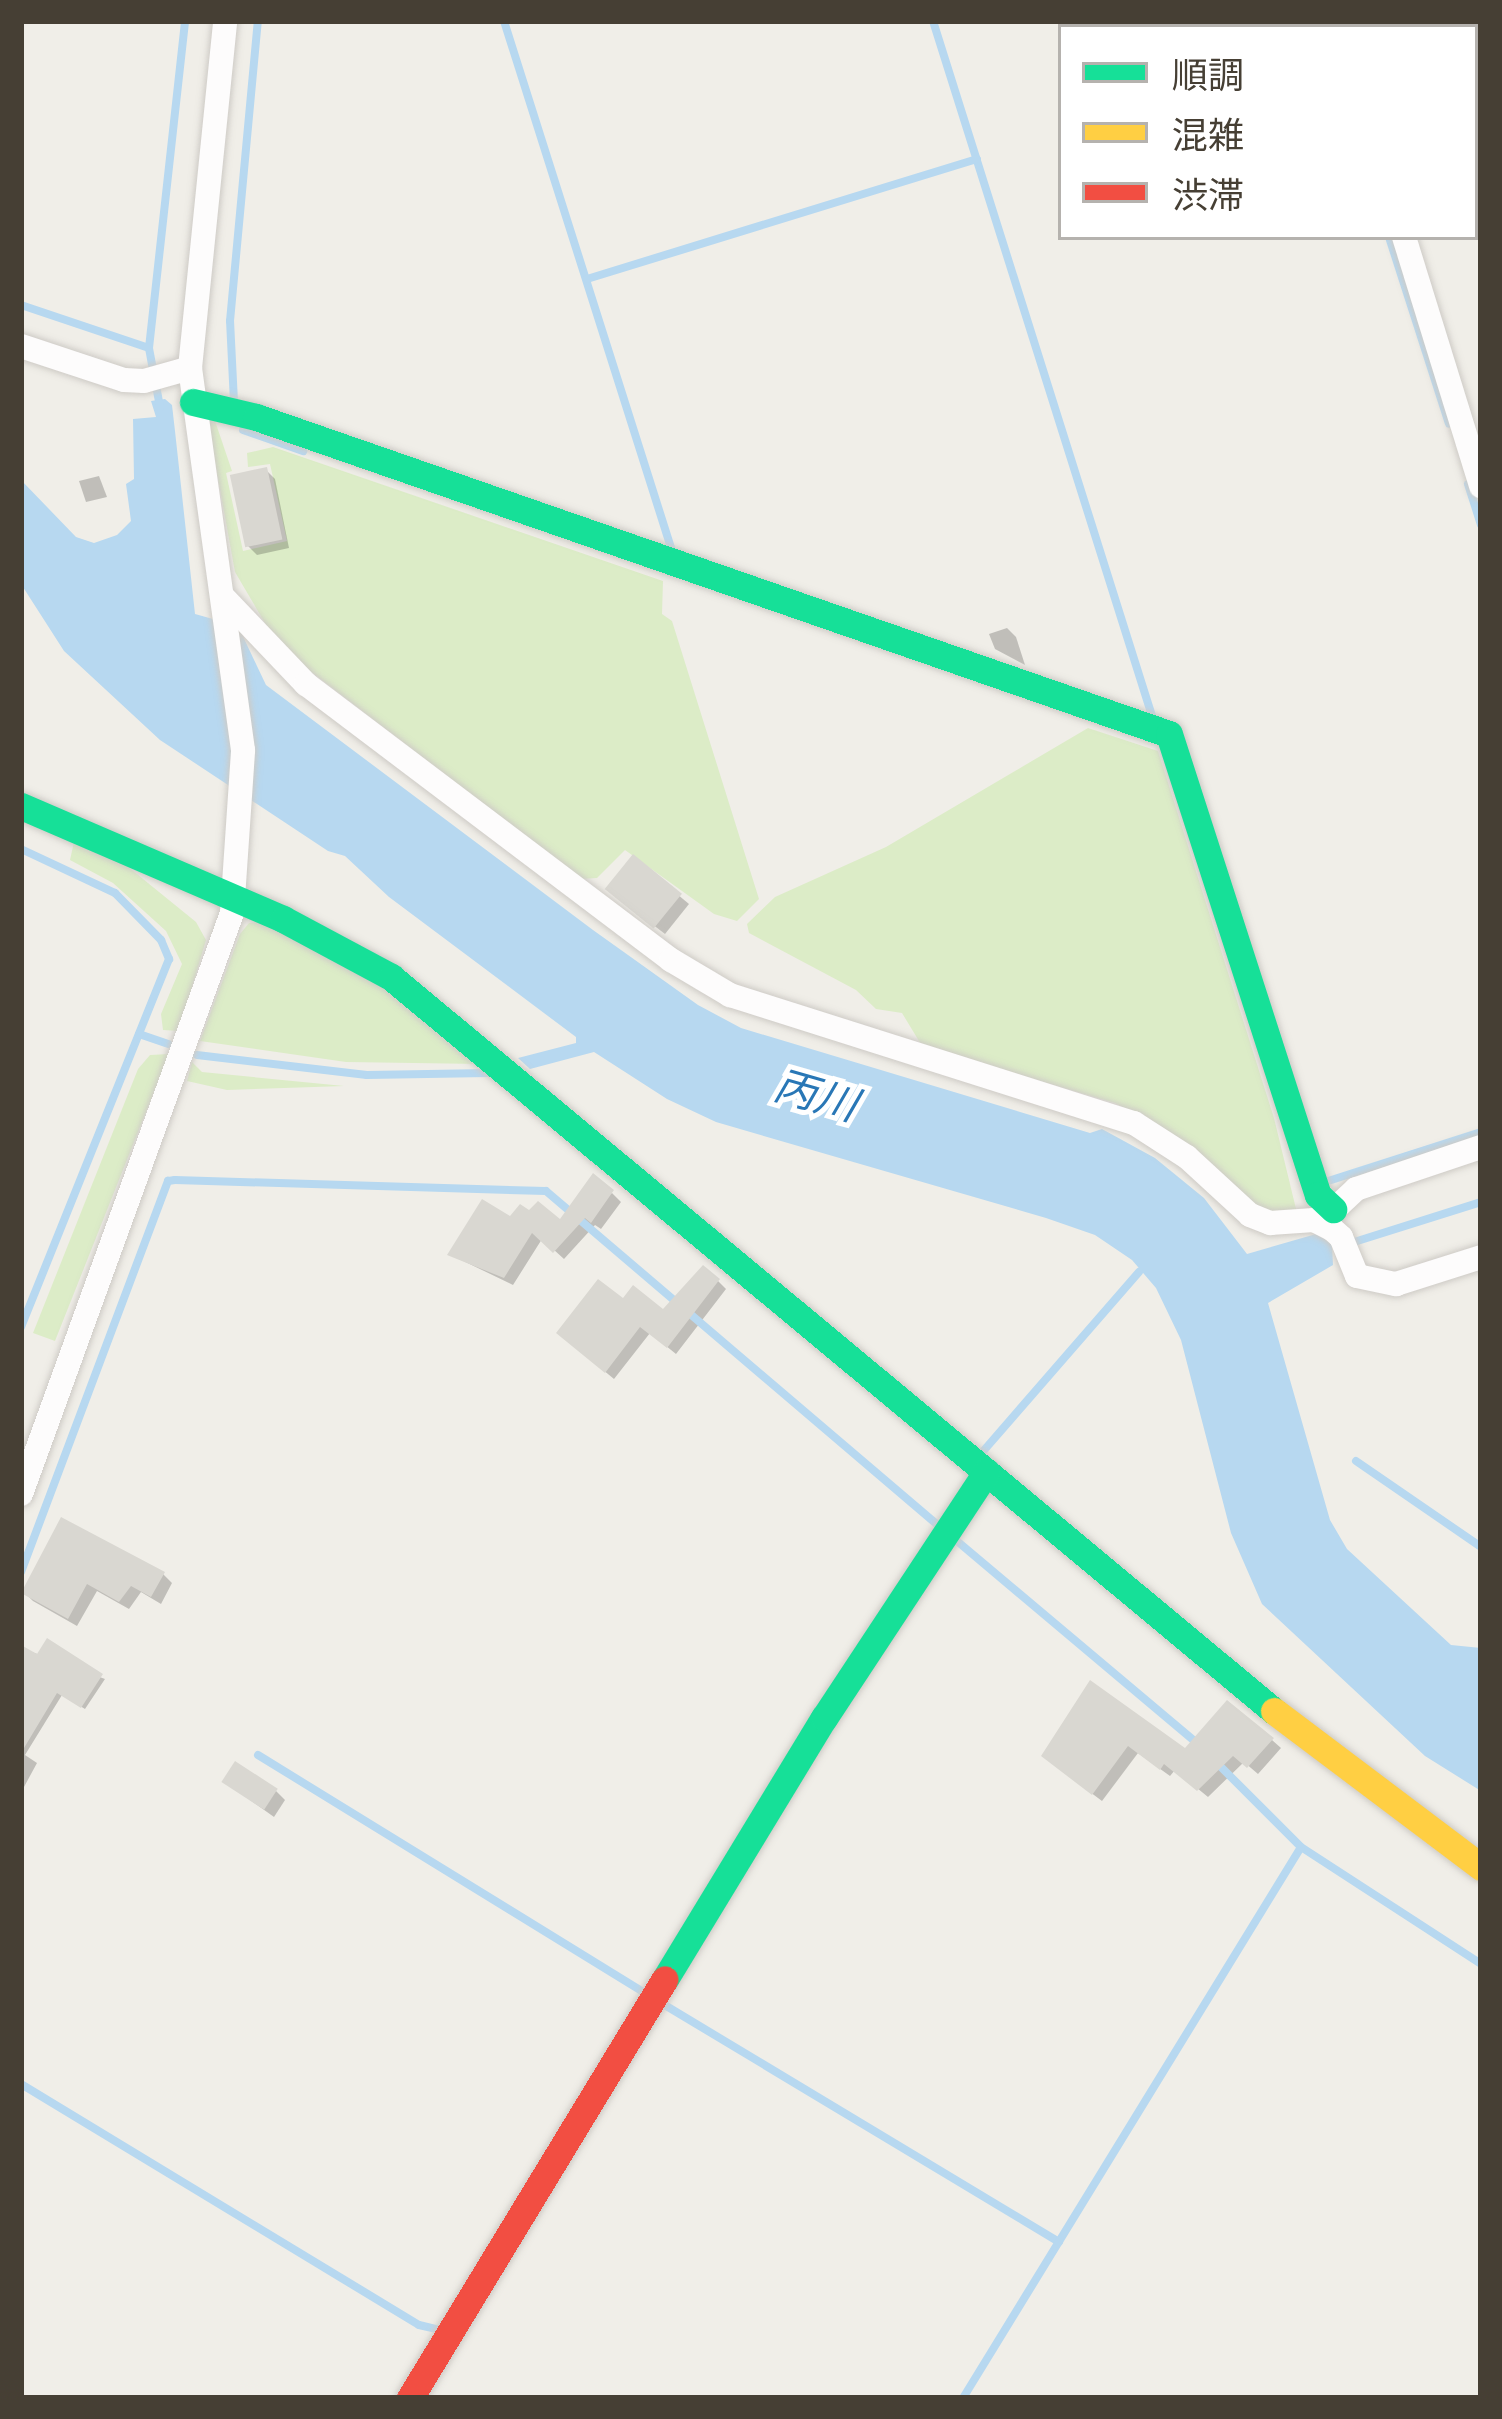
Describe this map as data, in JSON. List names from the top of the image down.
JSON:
{
  "water": ["丙川"],
  "legend": ["順調", "混雑", "渋滞"]
}
